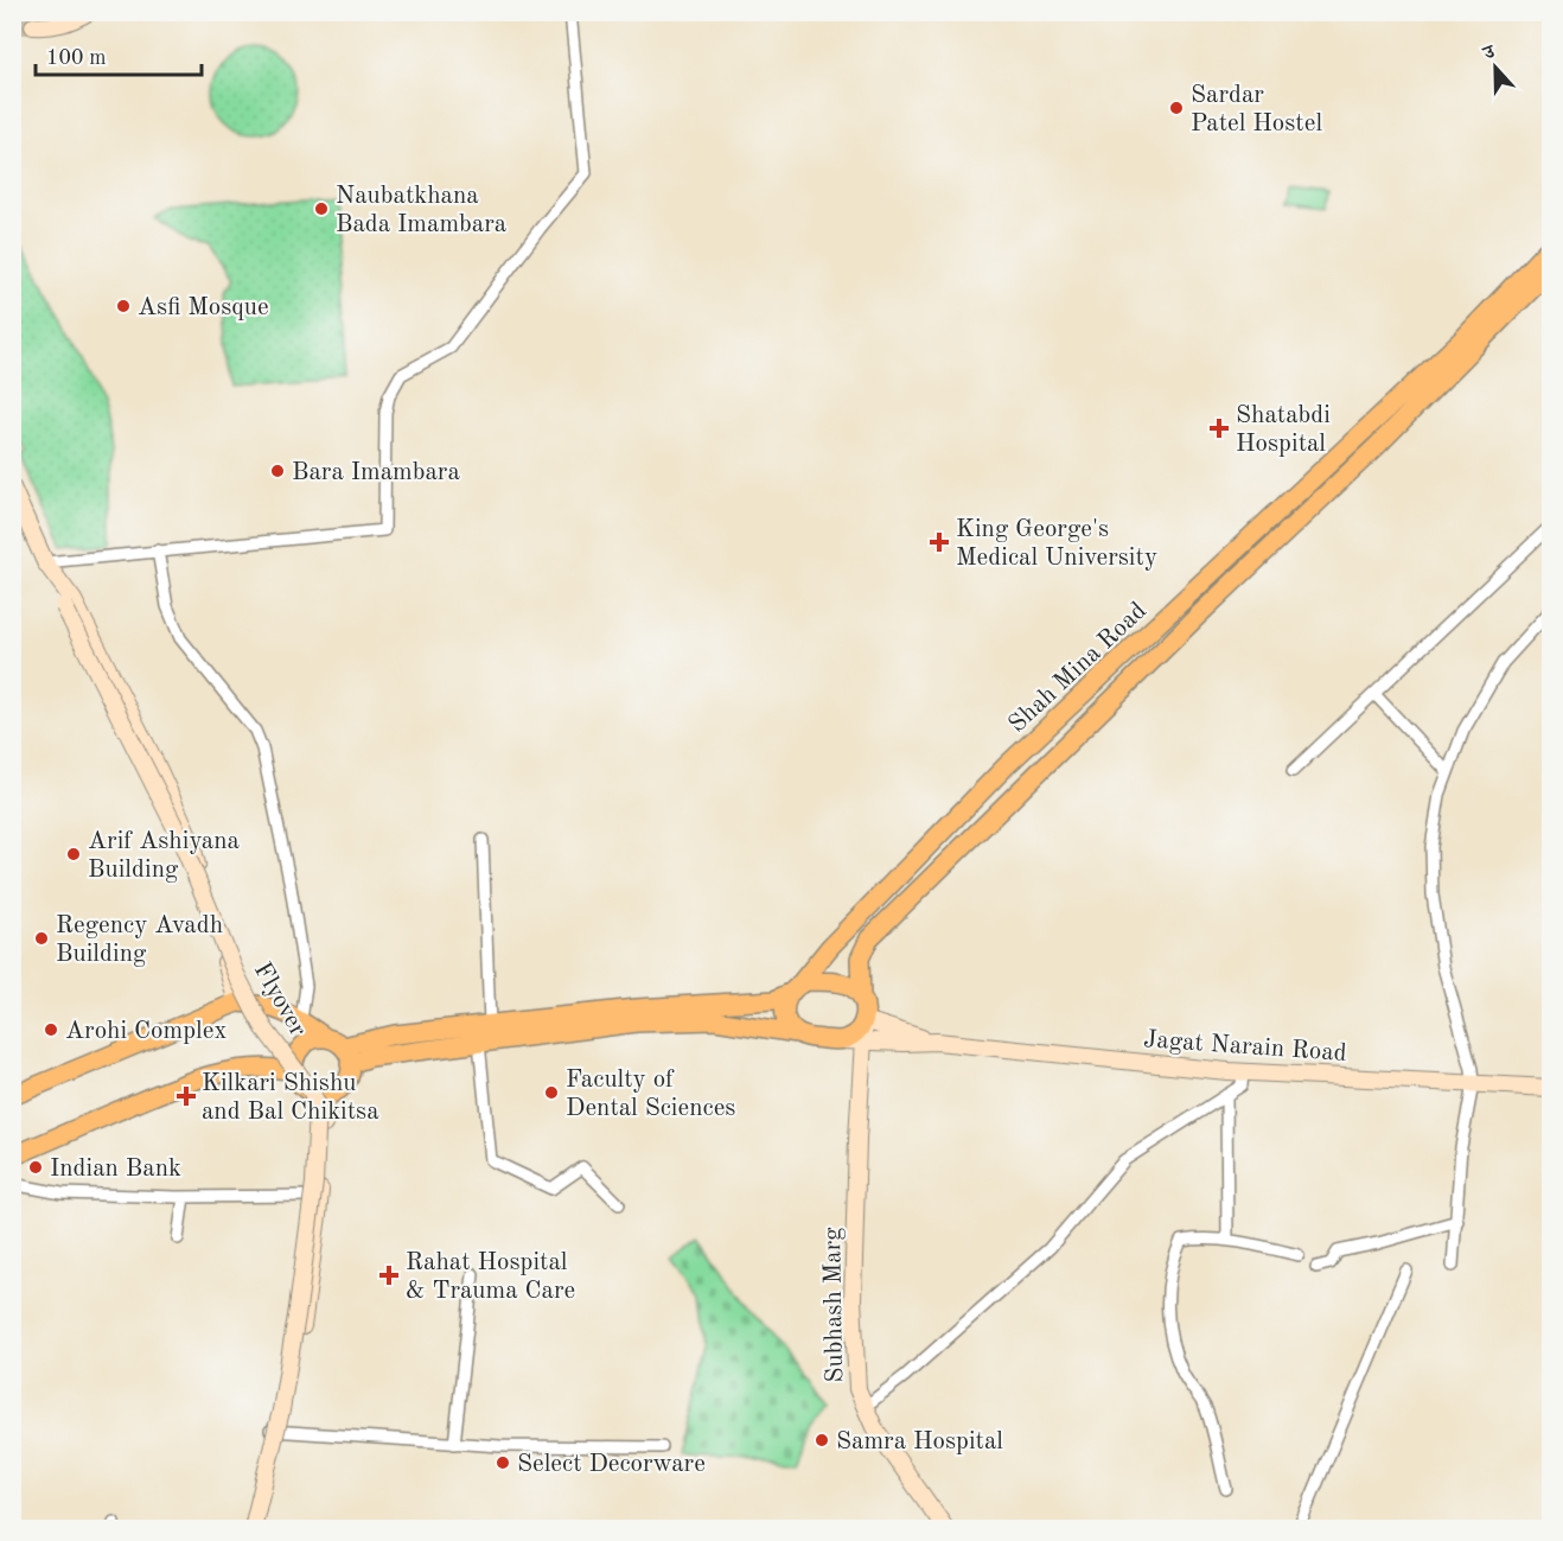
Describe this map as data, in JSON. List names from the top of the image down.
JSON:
{
  "streets": {
    "main road": [
      "Shah Mina Road",
      "Flyover",
      "Jagat Narain Road",
      "Subhash Marg"
    ]
  },
  "crossings": [
    ["Shah Mina Road", "Jagat Narain Road"],
    ["Shah Mina Road", "Subhash Marg"],
    ["Jagat Narain Road", "Subhash Marg"]
  ],
  "places": {
    "other": [
      "Sardar Patel Hostel",
      "Naubatkhana Bada Imambara",
      "Asfi Mosque",
      "Bara Imambara",
      "Arif Ashiyana Building",
      "Regency Avadh Building",
      "Arohi Complex",
      "Faculty of Dental Sciences",
      "Indian Bank",
      "Samra Hospital",
      "Select Decorware"
    ],
    "health": [
      "Shatabdi Hospital",
      "King George's Medical University",
      "Kilkari Shishu and Bal Chikitsa",
      "Rahat Hospital & Trauma Care"
    ]
  },
  "scale_bar": "100 m",
  "north": "top"
}
